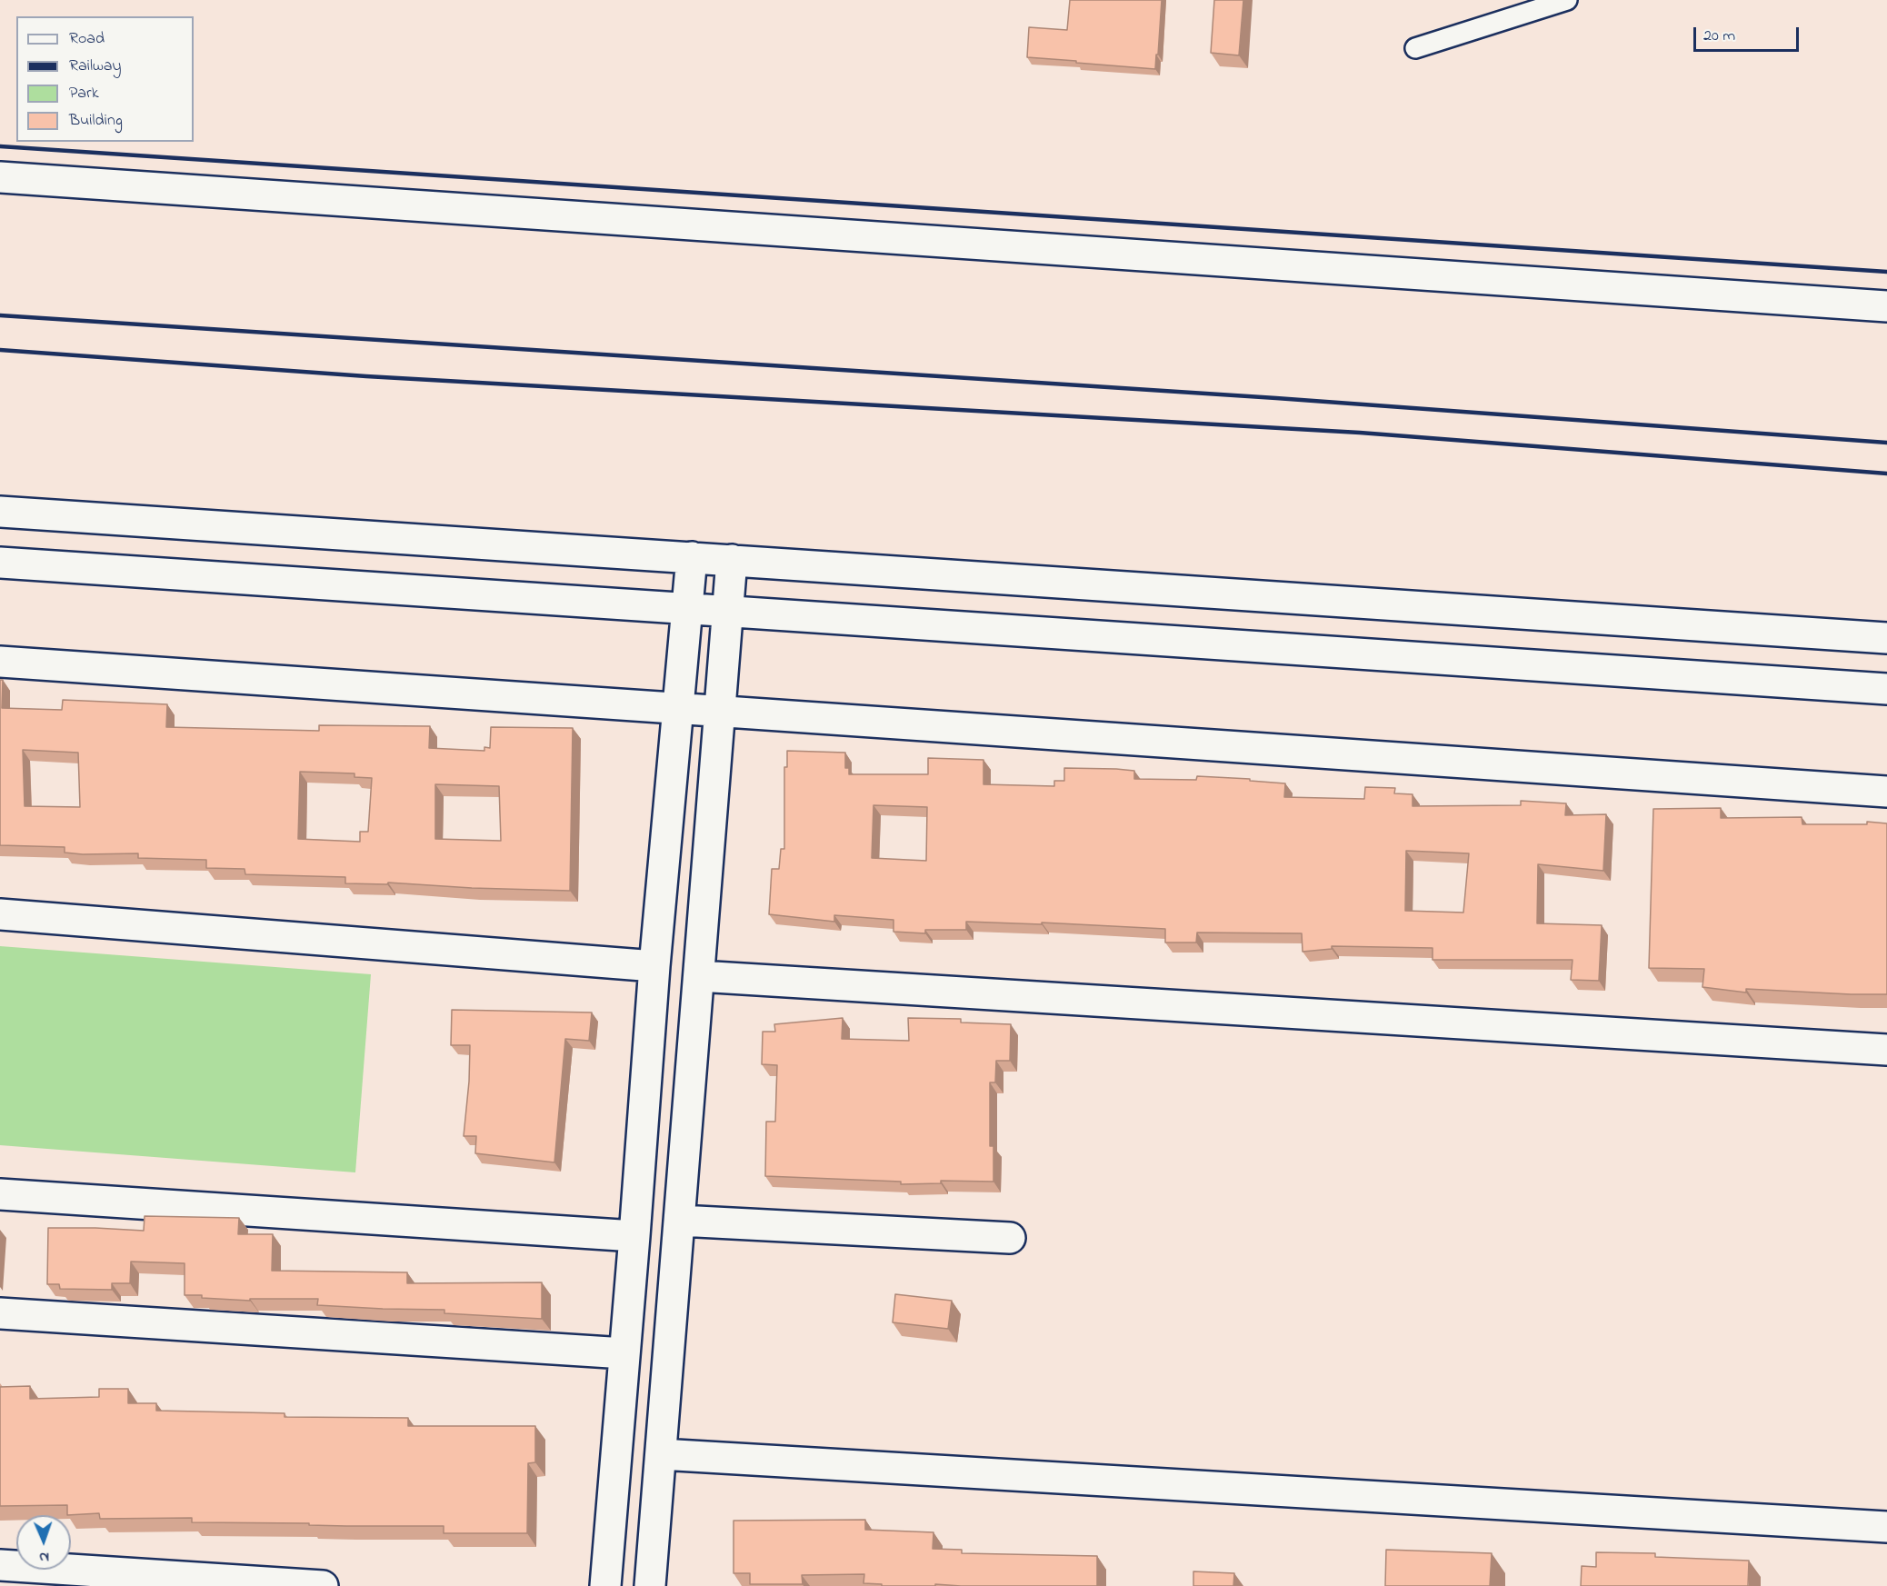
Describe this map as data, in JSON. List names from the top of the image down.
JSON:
{
  "legend": [
    "Road",
    "Railway",
    "Park",
    "Building"
  ],
  "scale_bar": "20 m",
  "north": "bottom"
}
